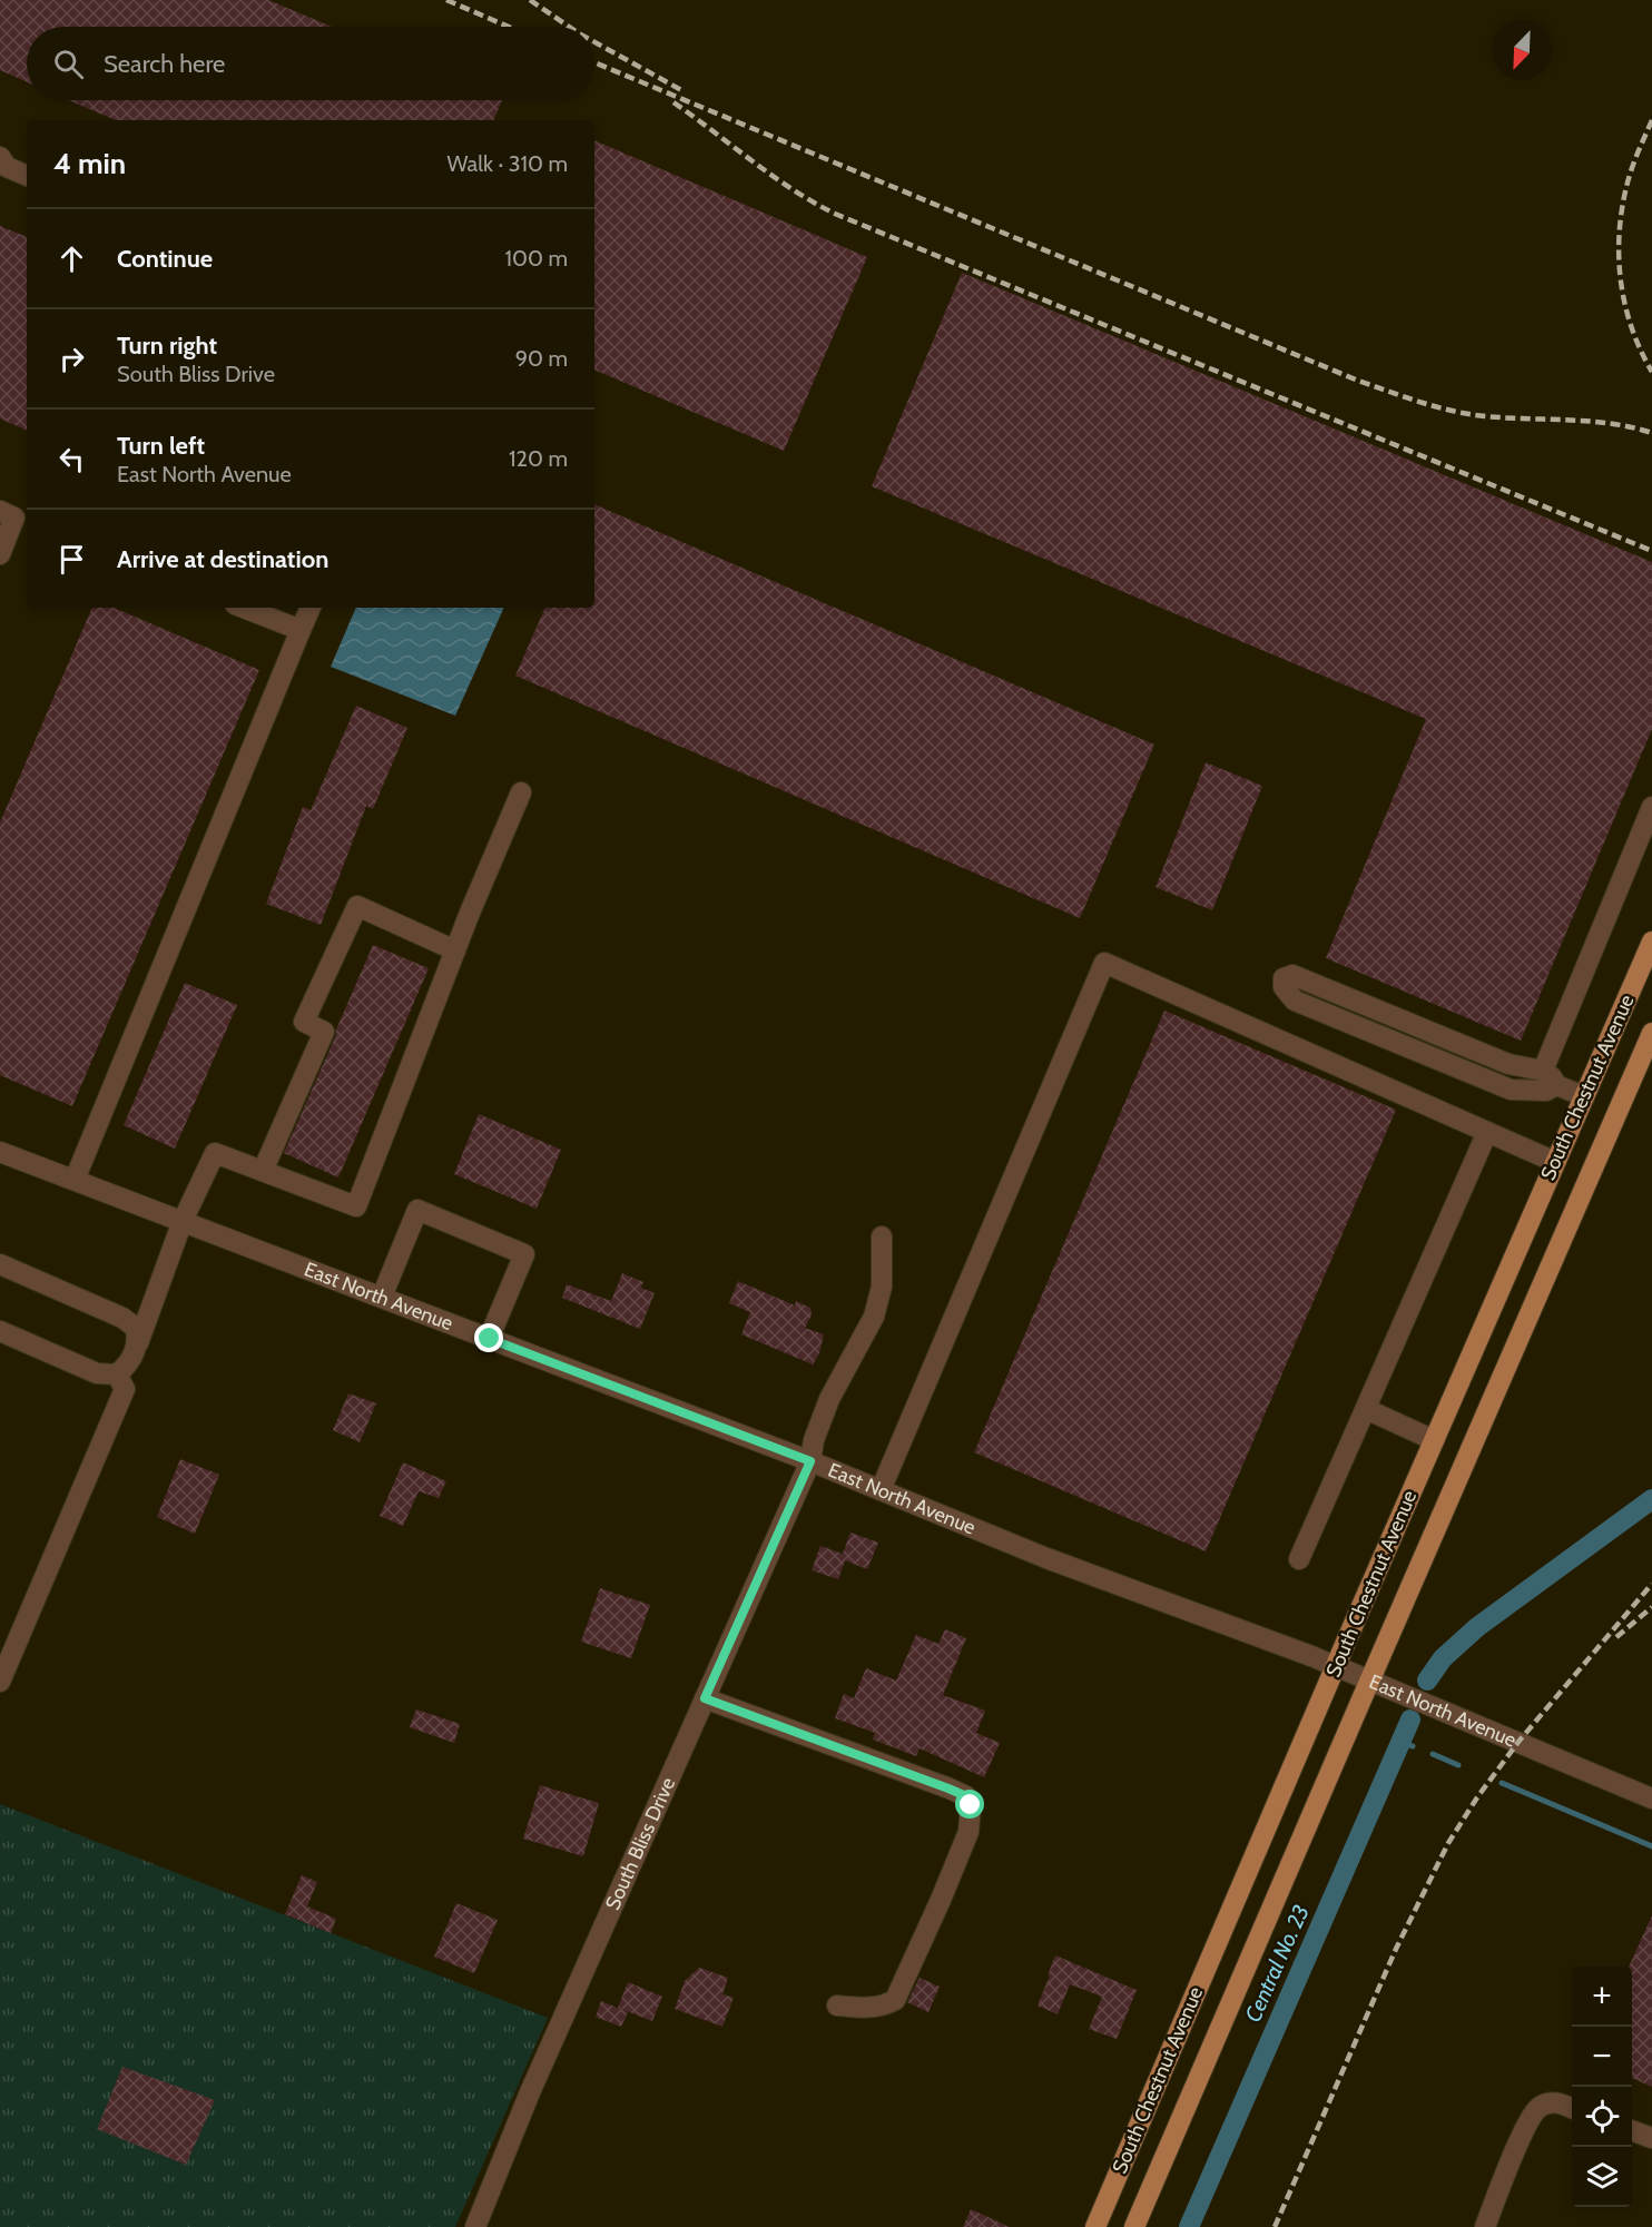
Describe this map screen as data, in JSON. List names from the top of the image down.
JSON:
{
  "streets": {
    "main road": ["South Chestnut Avenue"],
    "street": ["East North Avenue", "South Bliss Drive"]
  },
  "crossings": [
    ["South Chestnut Avenue", "East North Avenue"],
    ["East North Avenue", "South Bliss Drive"]
  ],
  "water": ["Central No. 23"],
  "north": "bottom left",
  "page": {
    "search": "Search here",
    "heading": ["4 min", "Walk · 310 m"],
    "list": [
      ["Continue", "100 m"],
      ["Turn right", "South Bliss Drive", "90 m"],
      ["Turn left", "East North Avenue", "120 m"],
      "Arrive at destination"
    ],
    "map_buttons": ["+", "−"]
  }
}
